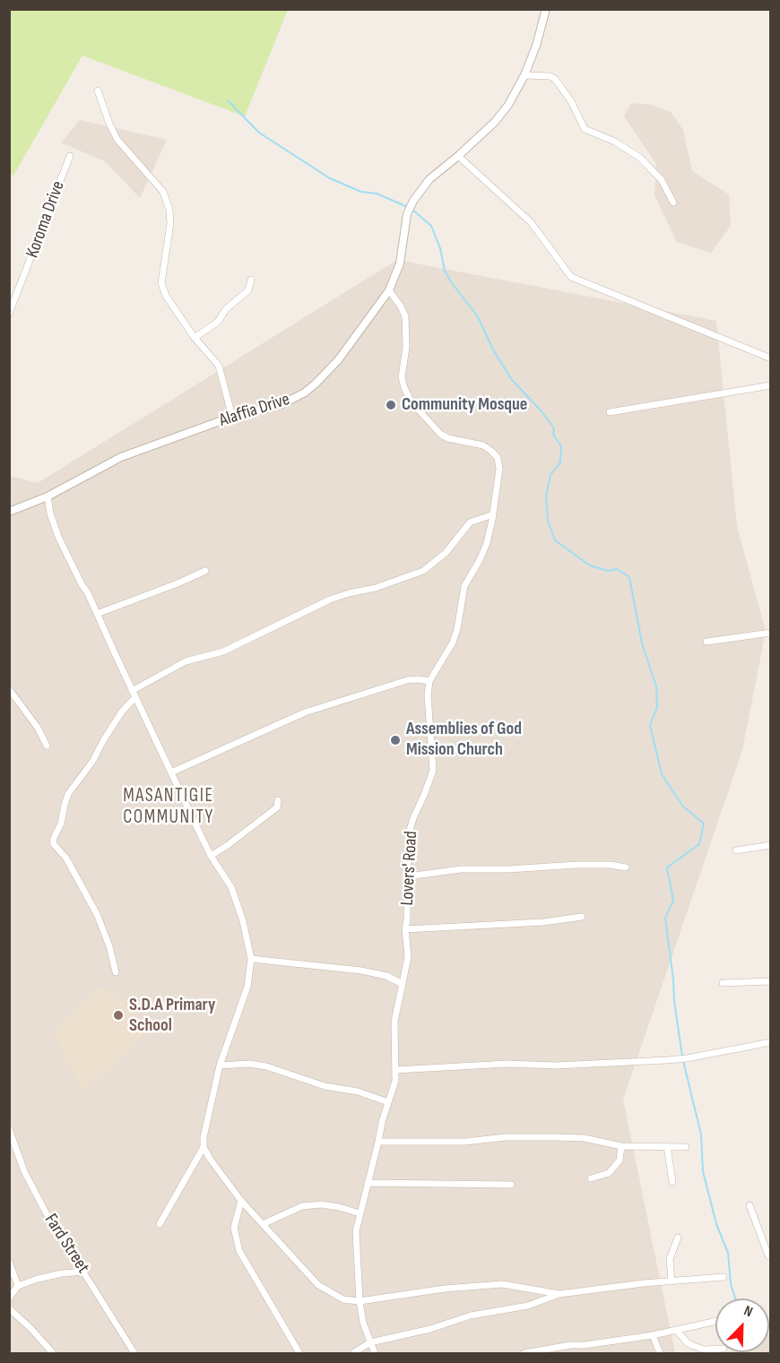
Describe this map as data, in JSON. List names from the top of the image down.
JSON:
{
  "streets": {
    "street": [
      "Koroma Drive",
      "Alaffia Drive",
      "Lovers' Road",
      "Fard Street"
    ]
  },
  "crossings": [
    ["Alaffia Drive", "Lovers' Road"]
  ],
  "districts": ["MASANTIGIE COMMUNITY"],
  "places": ["Community Mosque", "Assemblies of God Mission Church", "S.D.A Primary School"],
  "north": "top right"
}
